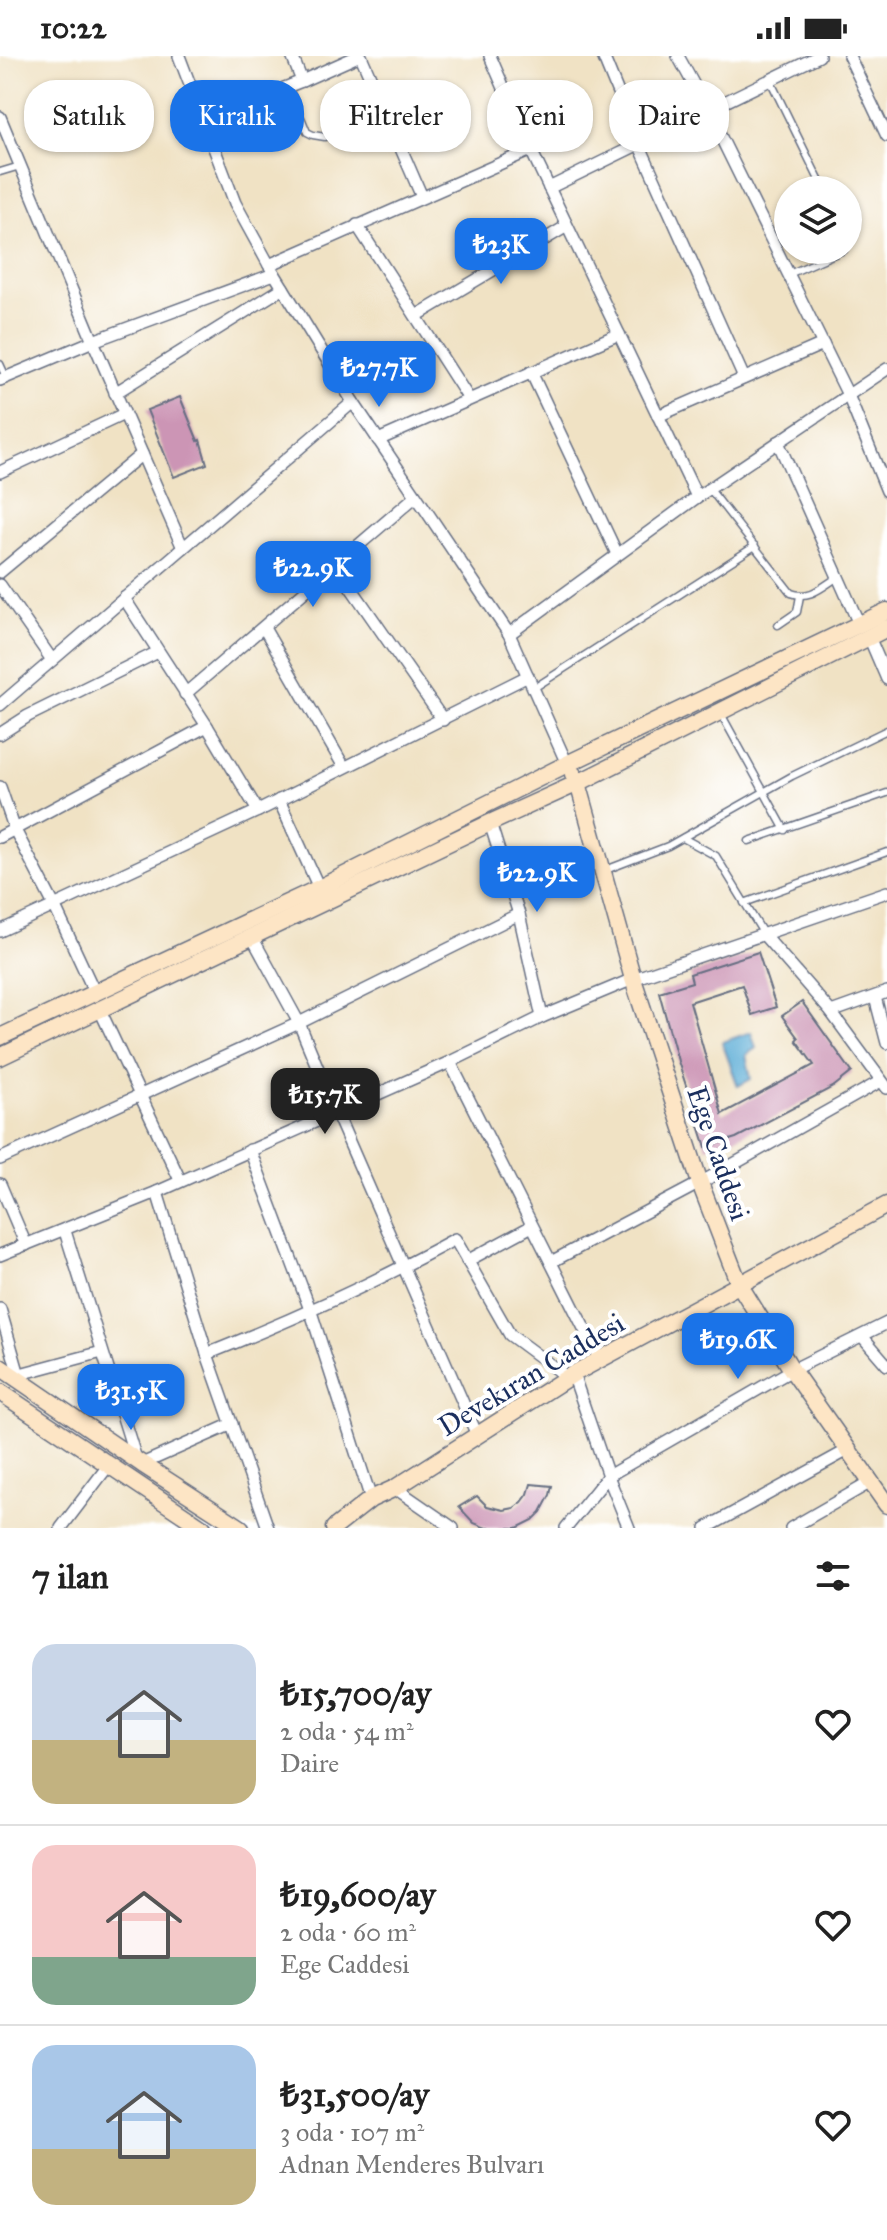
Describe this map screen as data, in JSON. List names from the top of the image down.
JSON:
{
  "streets": {
    "main road": ["Ege Caddesi", "Devekıran Caddesi"]
  },
  "crossings": [
    ["Ege Caddesi", "Devekıran Caddesi"]
  ],
  "page": {
    "status": "10:22",
    "chip": [
      "Satılık",
      "Kiralık",
      "Filtreler",
      "Yeni",
      "Daire"
    ],
    "price": [
      "₺23K",
      "₺27.7K",
      "₺22.9K",
      "₺22.9K",
      "₺15.7K",
      "₺19.6K",
      "₺31.5K"
    ],
    "heading": "7 ilan",
    "list": [
      {
        "name": "₺15,700/ay",
        "note": "2 oda · 54 m² · Daire"
      },
      {
        "name": "₺19,600/ay",
        "note": "2 oda · 60 m² · Ege Caddesi"
      },
      {
        "name": "₺31,500/ay",
        "note": "3 oda · 107 m² · Adnan Menderes Bulvarı"
      }
    ]
  }
}
